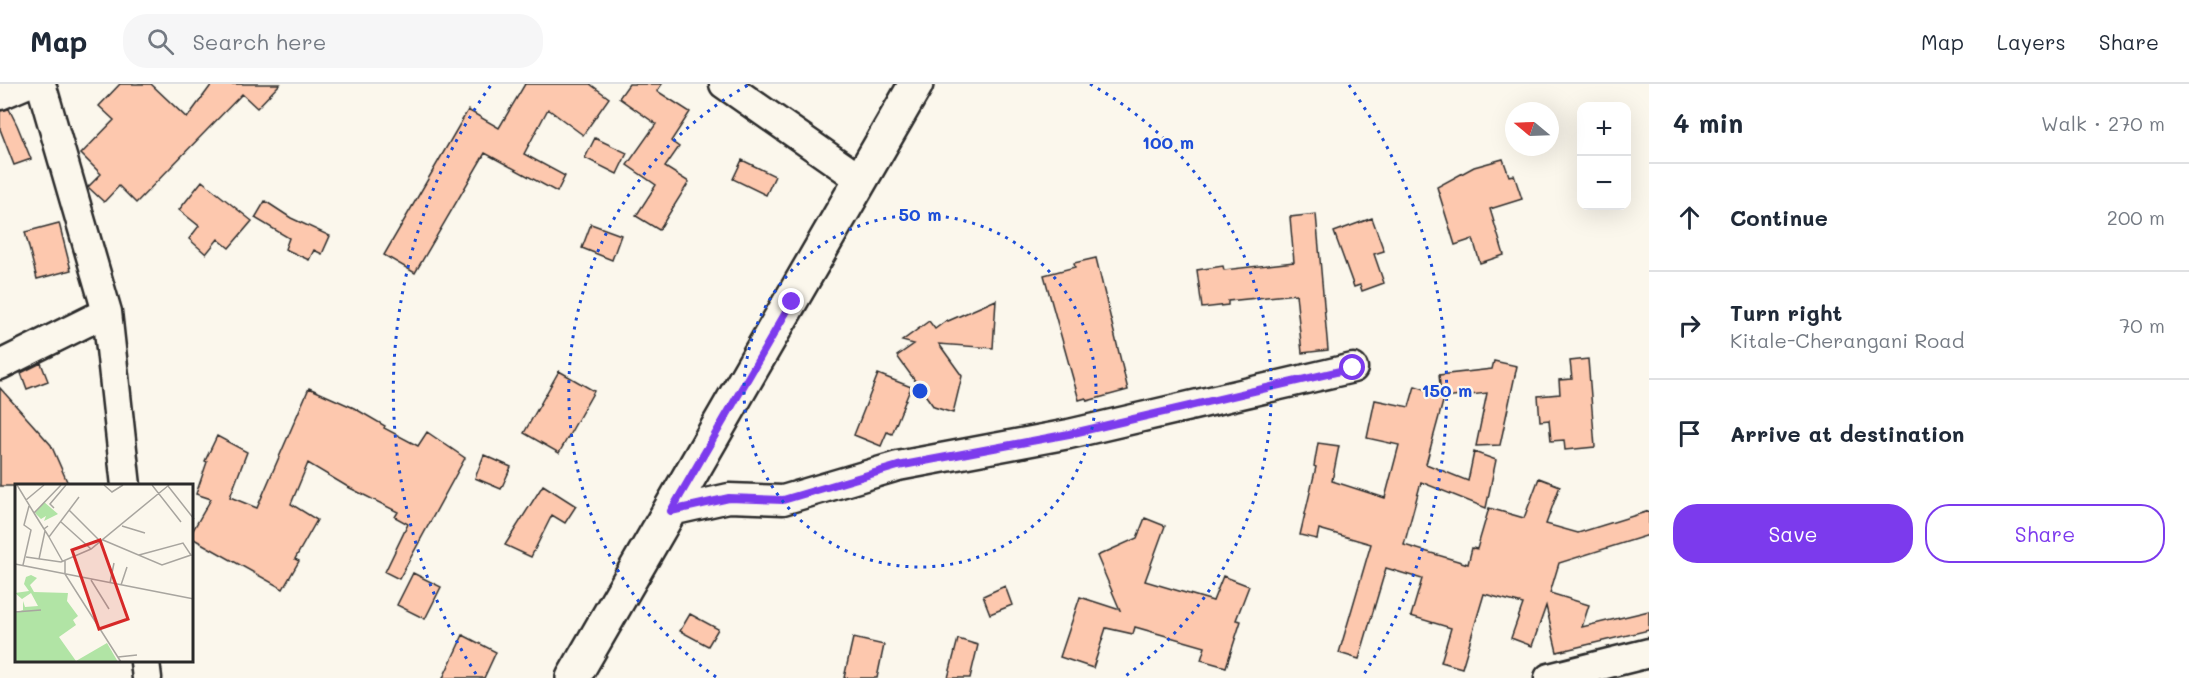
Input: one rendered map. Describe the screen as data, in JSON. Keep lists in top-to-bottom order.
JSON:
{
  "north": "left",
  "page": {
    "header": "Map",
    "search": "Search here",
    "nav": ["Map", "Layers", "Share"],
    "heading": ["4 min", "Walk · 270 m"],
    "map_buttons": ["+", "−"],
    "list": [
      ["Continue", "200 m"],
      ["Turn right", "Kitale-Cherangani Road", "70 m"],
      "Arrive at destination"
    ],
    "buttons": ["Save", "Share"]
  },
  "rings": ["100 m", "50 m", "150 m"]
}
